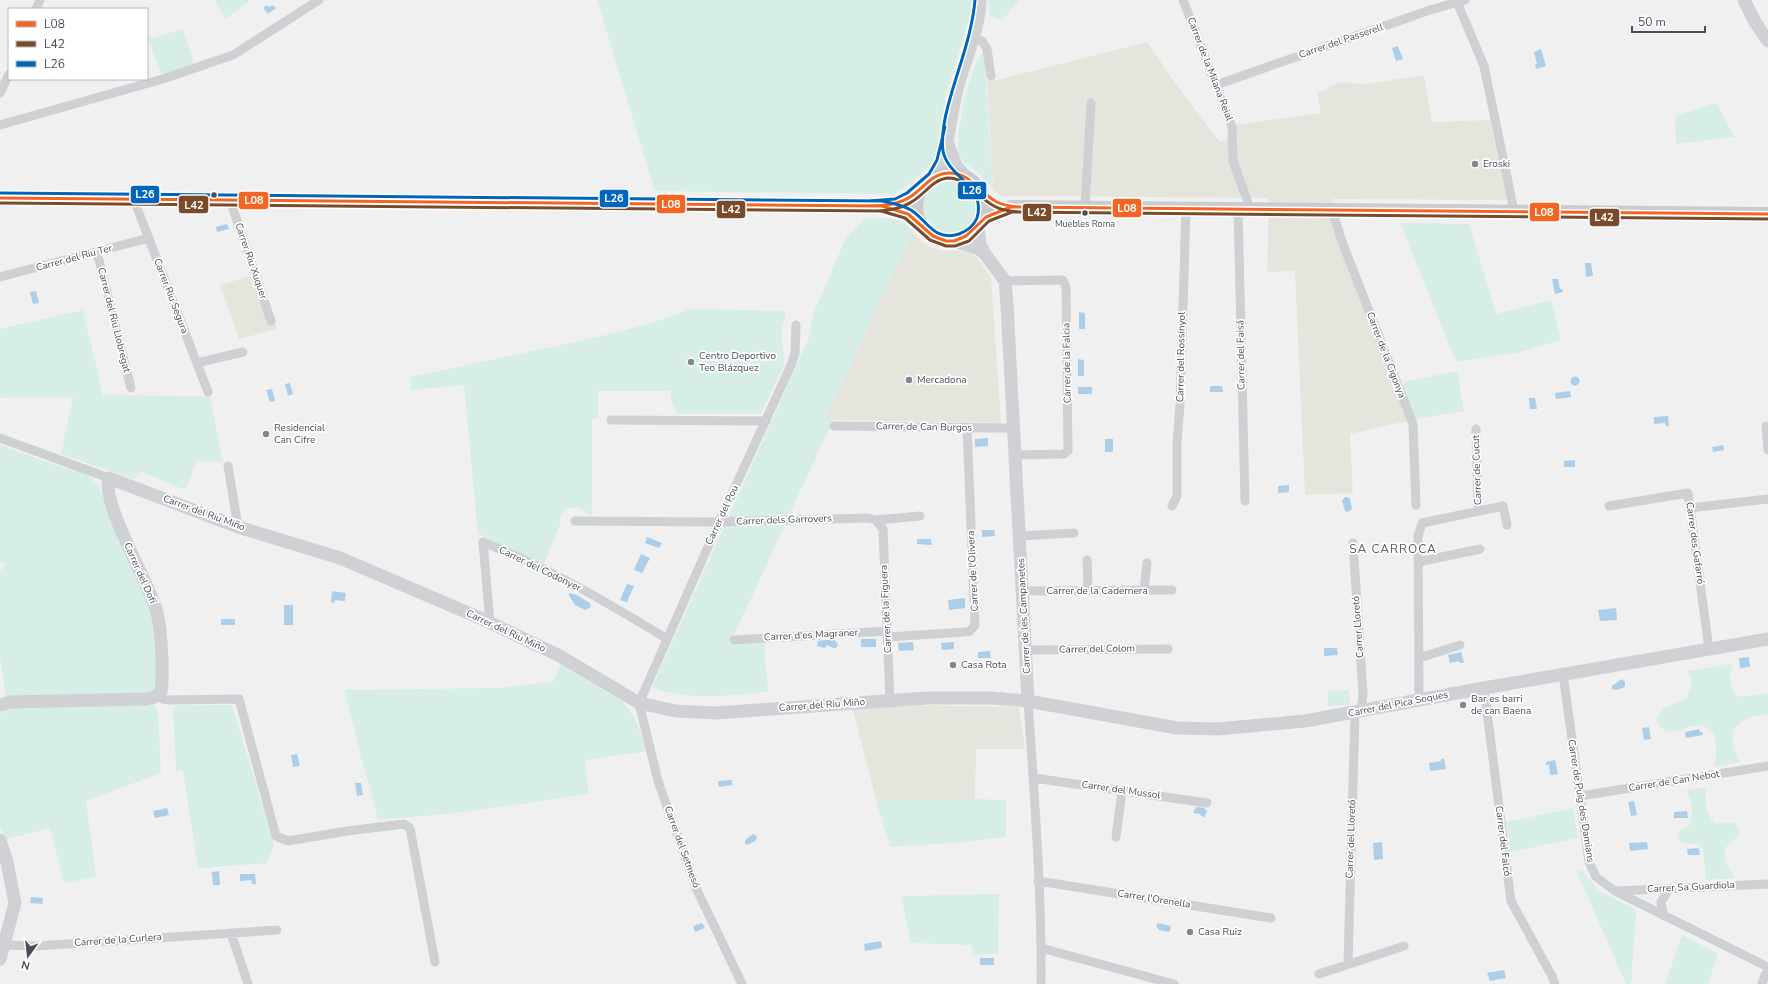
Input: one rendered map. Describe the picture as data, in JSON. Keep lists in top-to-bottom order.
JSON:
{
  "streets": {
    "street": [
      "Carrer del Passerell",
      "Carrer de la Milana Reial",
      "Carrer del Riu Ter",
      "Carrer Riu Xuquer",
      "Carrer Riu Segura",
      "Carrer del Riu Llobregat",
      "Carrer del Faisá",
      "Carrer de la Cigonya",
      "Carrer del Rossinyol",
      "Carrer de la Falcia",
      "Carrer de Can Burgos",
      "Carrer de Cucut",
      "Carrer del Riu Miño",
      "Carrer del Pou",
      "Carrer dels Garrovers",
      "Carrer des Gafarró",
      "Carrer del Codonyer",
      "Carrer de l'Olivera",
      "Carrer del Dofí",
      "Carrer de la Cadernera",
      "Carrer de la Figuera",
      "Carrer de les Campanetes",
      "Carrer Lloretó",
      "Carrer d'es Magraner",
      "Carrer del Colom",
      "Carrer del Pica Soques",
      "Carrer de Can Nebot",
      "Carrer del Mussol",
      "Carrer de Puig des Damians",
      "Carrer del Lloretó",
      "Carrer del Falcó",
      "Carrer del Setmesó",
      "Carrer Sa Guardiola",
      "Carrer l'Orenella",
      "Carrer de la Curlera"
    ]
  },
  "crossings": [
    ["Carrer del Passerell", "Carrer de la Milana Reial"],
    ["Carrer de la Milana Reial", "Carrer del Faisá"],
    ["Carrer del Riu Ter", "Carrer Riu Segura"],
    ["Carrer del Riu Ter", "Carrer del Riu Llobregat"],
    ["Carrer de la Falcia", "Carrer de les Campanetes"],
    ["Carrer de Can Burgos", "Carrer de l'Olivera"],
    ["Carrer de Can Burgos", "Carrer de les Campanetes"],
    ["Carrer del Riu Miño", "Carrer del Pou"],
    ["Carrer del Riu Miño", "Carrer del Codonyer"],
    ["Carrer del Riu Miño", "Carrer del Dofí"],
    ["Carrer del Riu Miño", "Carrer de la Figuera"],
    ["Carrer del Riu Miño", "Carrer de les Campanetes"],
    ["Carrer del Riu Miño", "Carrer del Pica Soques"],
    ["Carrer del Riu Miño", "Carrer del Setmesó"],
    ["Carrer del Pou", "Carrer dels Garrovers"],
    ["Carrer del Pou", "Carrer del Codonyer"],
    ["Carrer del Pou", "Carrer del Setmesó"],
    ["Carrer dels Garrovers", "Carrer de la Figuera"],
    ["Carrer des Gafarró", "Carrer del Pica Soques"],
    ["Carrer de l'Olivera", "Carrer de la Figuera"],
    ["Carrer de l'Olivera", "Carrer d'es Magraner"],
    ["Carrer de la Cadernera", "Carrer de les Campanetes"],
    ["Carrer de la Figuera", "Carrer d'es Magraner"],
    ["Carrer de les Campanetes", "Carrer del Colom"],
    ["Carrer de les Campanetes", "Carrer del Pica Soques"],
    ["Carrer de les Campanetes", "Carrer del Mussol"],
    ["Carrer de les Campanetes", "Carrer l'Orenella"],
    ["Carrer Lloretó", "Carrer del Pica Soques"],
    ["Carrer Lloretó", "Carrer del Lloretó"],
    ["Carrer del Pica Soques", "Carrer de Puig des Damians"],
    ["Carrer del Pica Soques", "Carrer del Lloretó"],
    ["Carrer del Pica Soques", "Carrer del Falcó"],
    ["Carrer de Can Nebot", "Carrer de Puig des Damians"],
    ["Carrer de Puig des Damians", "Carrer Sa Guardiola"]
  ],
  "districts": ["SA CARROCA"],
  "places": [
    "Eroski",
    "Muebles Roma",
    "Centro Deportivo Teo Blázquez",
    "Mercadona",
    "Residencial Can Cifre",
    "Casa Rota",
    "Bar es barri de can Baena",
    "Casa Ruiz"
  ],
  "lines": ["transit line L26", "transit line L08", "transit line L42"],
  "legend": ["L08", "L42", "L26"],
  "scale_bar": "50 m",
  "north": "bottom"
}
